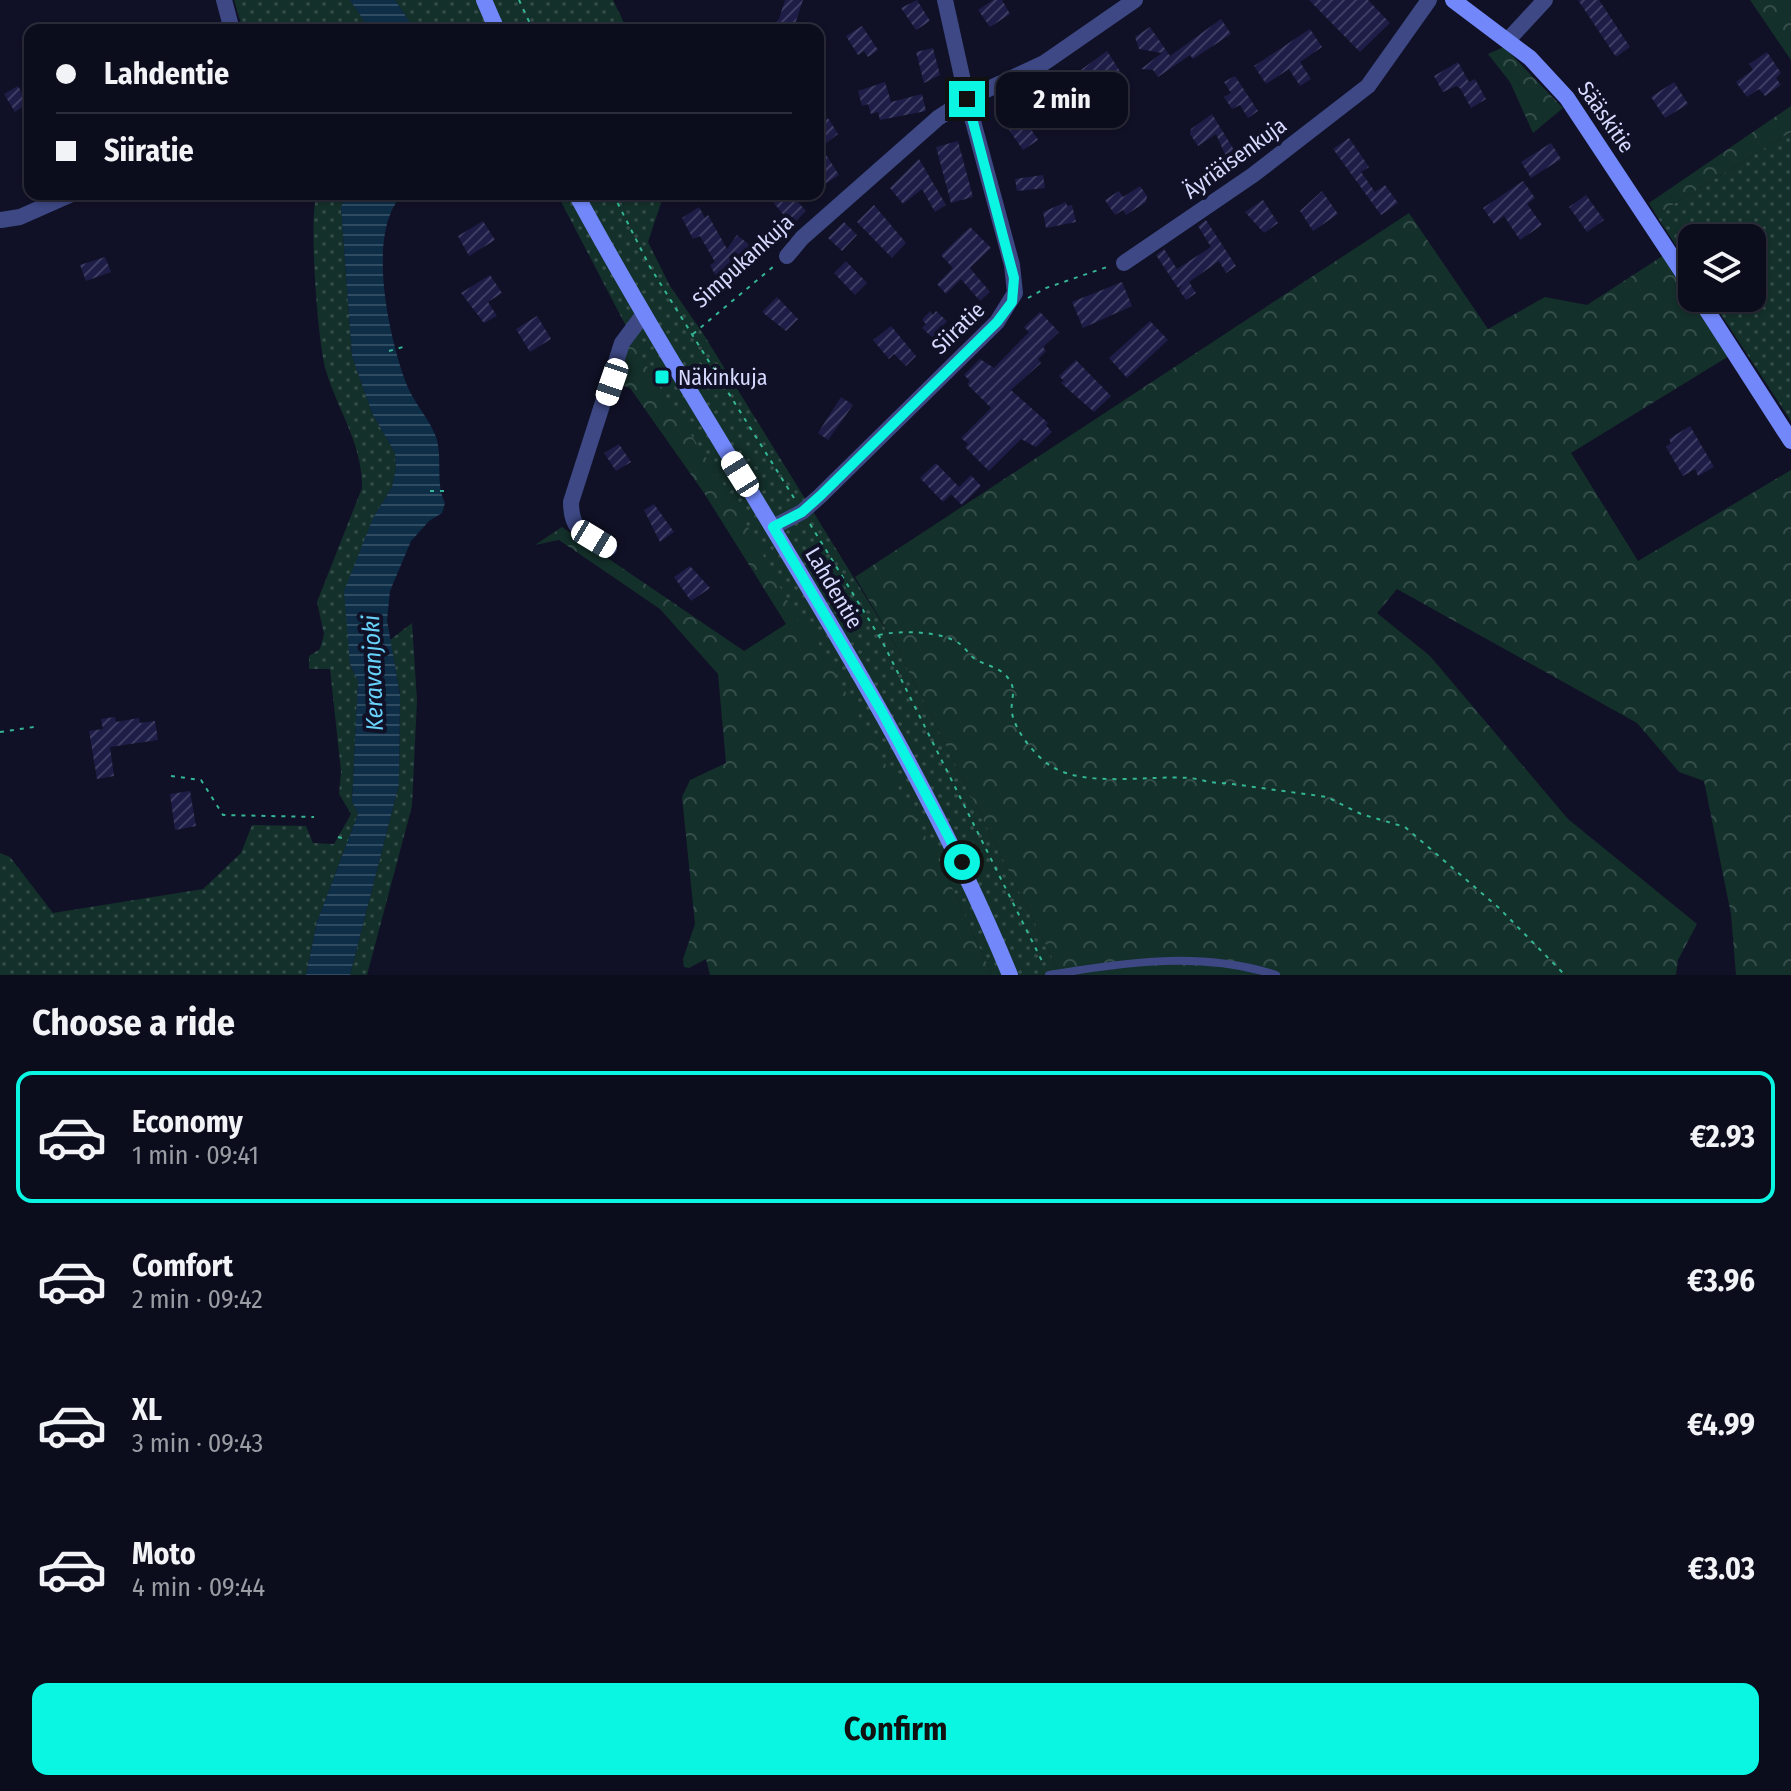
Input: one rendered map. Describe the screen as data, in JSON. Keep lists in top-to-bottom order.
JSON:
{
  "streets": {
    "main road": ["Sääskitie", "Lahdentie"],
    "street": ["Äyriäisenkuja", "Simpukankuja", "Siiratie"]
  },
  "crossings": [
    ["Simpukankuja", "Siiratie"],
    ["Siiratie", "Lahdentie"]
  ],
  "water": ["Keravanjoki"],
  "places": {
    "transit": ["Näkinkuja"]
  },
  "page": {
    "banner": ["Lahdentie", "Siiratie"],
    "bubble": "2 min",
    "heading": "Choose a ride",
    "list": [
      {
        "name": "Economy",
        "note": "1 min · 09:41",
        "value": "€2.93"
      },
      {
        "name": "Comfort",
        "note": "2 min · 09:42",
        "value": "€3.96"
      },
      {
        "name": "XL",
        "note": "3 min · 09:43",
        "value": "€4.99"
      },
      {
        "name": "Moto",
        "note": "4 min · 09:44",
        "value": "€3.03"
      }
    ],
    "buttons": "Confirm"
  }
}
